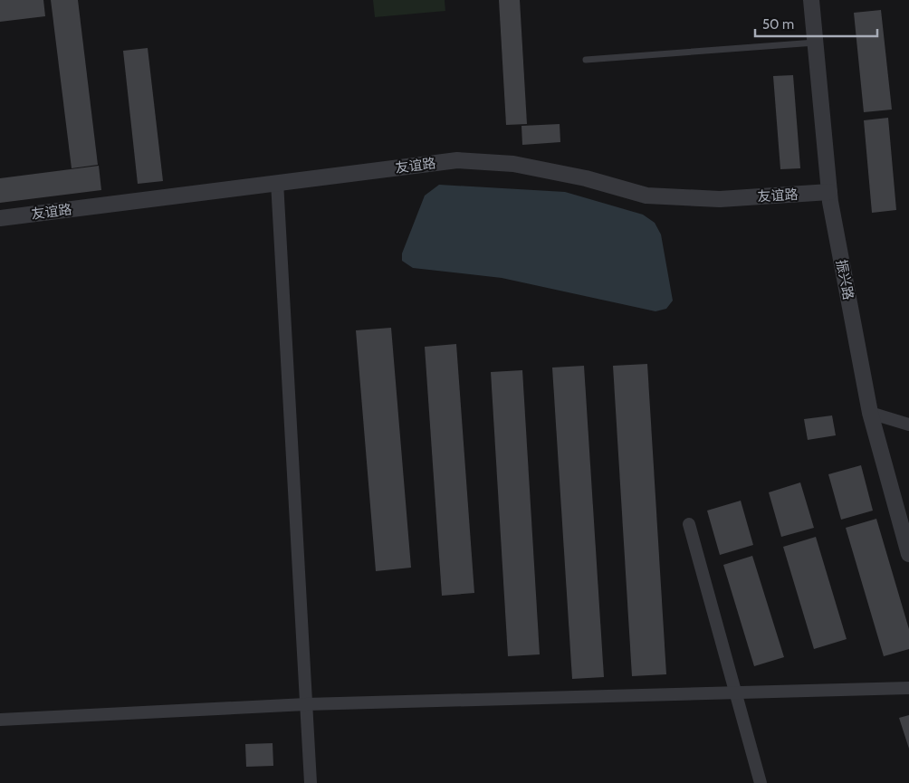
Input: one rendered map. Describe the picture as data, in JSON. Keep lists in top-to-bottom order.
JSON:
{
  "streets": {
    "street": ["友谊路", "振兴路"]
  },
  "crossings": [
    ["友谊路", "振兴路"]
  ],
  "scale_bar": "50 m"
}
